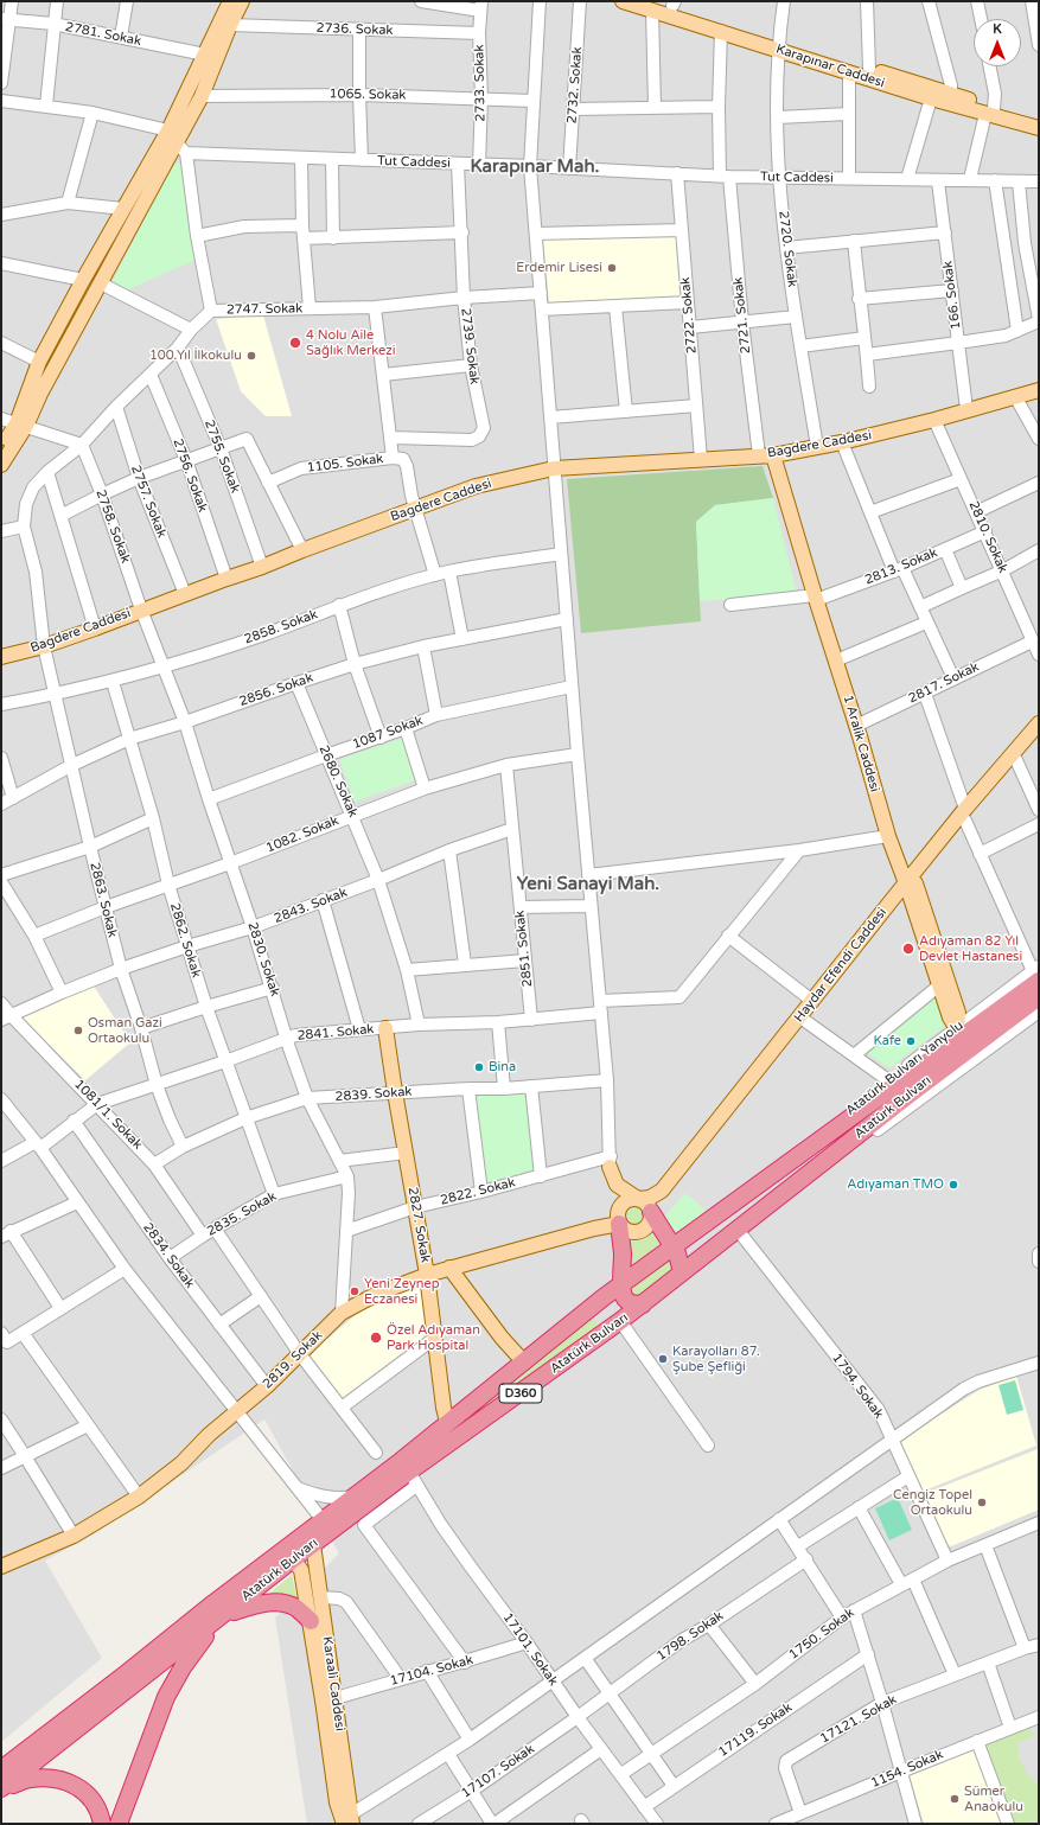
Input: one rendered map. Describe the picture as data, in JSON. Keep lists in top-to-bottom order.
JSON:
{
  "streets": {
    "highway": ["Atatürk Bulvarı", "D360"],
    "main road": [
      "Karapınar Caddesi",
      "Bagdere Caddesi",
      "1 Aralik Caddesi",
      "Haydar Efendi Caddesi",
      "2827. Sokak",
      "2819. Sokak",
      "Karaali Caddesi"
    ],
    "street": [
      "2736. Sokak",
      "2781. Sokak",
      "2733. Sokak",
      "2732. Sokak",
      "1065. Sokak",
      "Tut Caddesi",
      "2720. Sokak",
      "166. Sokak",
      "2747. Sokak",
      "2722. Sokak",
      "2721. Sokak",
      "2739. Sokak",
      "2755. Sokak",
      "1105. Sokak",
      "2756. Sokak",
      "2757. Sokak",
      "2758. Sokak",
      "2810. Sokak",
      "2813. Sokak",
      "2858. Sokak",
      "2817. Sokak",
      "2856. Sokak",
      "1087 Sokak",
      "2680. Sokak",
      "1082. Sokak",
      "2863. Sokak",
      "2843. Sokak",
      "2862. Sokak",
      "2851. Sokak",
      "2830. Sokak",
      "2841. Sokak",
      "Atatürk Bulvarı Yanyolu",
      "2839. Sokak",
      "1081/1. Sokak",
      "2822. Sokak",
      "2835. Sokak",
      "2834. Sokak",
      "1794. Sokak",
      "1750. Sokak",
      "1798. Sokak",
      "17101. Sokak",
      "17104. Sokak",
      "17121. Sokak",
      "17119. Sokak",
      "1154. Sokak",
      "17107. Sokak"
    ]
  },
  "crossings": [
    ["2736. Sokak", "2733. Sokak"],
    ["Karapınar Caddesi", "2720. Sokak"],
    ["Karapınar Caddesi", "2721. Sokak"],
    ["2733. Sokak", "1065. Sokak"],
    ["2733. Sokak", "Tut Caddesi"],
    ["2732. Sokak", "Tut Caddesi"],
    ["Tut Caddesi", "2720. Sokak"],
    ["Tut Caddesi", "166. Sokak"],
    ["Tut Caddesi", "2722. Sokak"],
    ["Tut Caddesi", "2721. Sokak"],
    ["Tut Caddesi", "2739. Sokak"],
    ["2720. Sokak", "Bagdere Caddesi"],
    ["166. Sokak", "Bagdere Caddesi"],
    ["2747. Sokak", "2739. Sokak"],
    ["2747. Sokak", "2755. Sokak"],
    ["2747. Sokak", "2756. Sokak"],
    ["2747. Sokak", "2757. Sokak"],
    ["2747. Sokak", "2758. Sokak"],
    ["2747. Sokak", "2863. Sokak"],
    ["2722. Sokak", "Bagdere Caddesi"],
    ["2721. Sokak", "Bagdere Caddesi"],
    ["2721. Sokak", "1 Aralik Caddesi"],
    ["Bagdere Caddesi", "2755. Sokak"],
    ["Bagdere Caddesi", "1105. Sokak"],
    ["Bagdere Caddesi", "2756. Sokak"],
    ["Bagdere Caddesi", "2757. Sokak"],
    ["Bagdere Caddesi", "2758. Sokak"],
    ["Bagdere Caddesi", "2810. Sokak"],
    ["Bagdere Caddesi", "1 Aralik Caddesi"],
    ["Bagdere Caddesi", "2863. Sokak"],
    ["Bagdere Caddesi", "2830. Sokak"],
    ["1105. Sokak", "2858. Sokak"],
    ["2758. Sokak", "2830. Sokak"],
    ["2810. Sokak", "2813. Sokak"],
    ["2810. Sokak", "2817. Sokak"],
    ["2813. Sokak", "1 Aralik Caddesi"],
    ["2858. Sokak", "2863. Sokak"],
    ["2858. Sokak", "2862. Sokak"],
    ["2858. Sokak", "2830. Sokak"],
    ["2817. Sokak", "1 Aralik Caddesi"],
    ["2856. Sokak", "2680. Sokak"],
    ["2856. Sokak", "2863. Sokak"],
    ["2856. Sokak", "2862. Sokak"],
    ["2856. Sokak", "2830. Sokak"],
    ["1087 Sokak", "2680. Sokak"],
    ["1087 Sokak", "2830. Sokak"],
    ["1 Aralik Caddesi", "Haydar Efendi Caddesi"],
    ["1 Aralik Caddesi", "Atatürk Bulvarı Yanyolu"],
    ["2680. Sokak", "1082. Sokak"],
    ["2680. Sokak", "2843. Sokak"],
    ["2680. Sokak", "2841. Sokak"],
    ["1082. Sokak", "2863. Sokak"],
    ["1082. Sokak", "2862. Sokak"],
    ["1082. Sokak", "2851. Sokak"],
    ["1082. Sokak", "2830. Sokak"],
    ["2863. Sokak", "2843. Sokak"],
    ["2863. Sokak", "2841. Sokak"],
    ["2863. Sokak", "2839. Sokak"],
    ["2843. Sokak", "2862. Sokak"],
    ["2843. Sokak", "2851. Sokak"],
    ["2843. Sokak", "2830. Sokak"],
    ["2843. Sokak", "1081/1. Sokak"],
    ["2862. Sokak", "2841. Sokak"],
    ["2862. Sokak", "2839. Sokak"],
    ["2862. Sokak", "2835. Sokak"],
    ["2851. Sokak", "2841. Sokak"],
    ["2830. Sokak", "2841. Sokak"],
    ["2830. Sokak", "2839. Sokak"],
    ["2830. Sokak", "2822. Sokak"],
    ["2830. Sokak", "2835. Sokak"],
    ["2830. Sokak", "2819. Sokak"],
    ["Haydar Efendi Caddesi", "2819. Sokak"],
    ["2841. Sokak", "1081/1. Sokak"],
    ["2841. Sokak", "2827. Sokak"],
    ["2841. Sokak", "2834. Sokak"],
    ["Atatürk Bulvarı Yanyolu", "Atatürk Bulvarı"],
    ["2839. Sokak", "1081/1. Sokak"],
    ["2839. Sokak", "2827. Sokak"],
    ["Atatürk Bulvarı", "2827. Sokak"],
    ["Atatürk Bulvarı", "1794. Sokak"],
    ["Atatürk Bulvarı", "17101. Sokak"],
    ["Atatürk Bulvarı", "Karaali Caddesi"],
    ["1081/1. Sokak", "2835. Sokak"],
    ["2822. Sokak", "2827. Sokak"],
    ["2835. Sokak", "2834. Sokak"],
    ["2827. Sokak", "2819. Sokak"],
    ["2834. Sokak", "2819. Sokak"],
    ["1794. Sokak", "1750. Sokak"],
    ["1750. Sokak", "17101. Sokak"],
    ["1798. Sokak", "17101. Sokak"],
    ["1798. Sokak", "17107. Sokak"],
    ["17101. Sokak", "17104. Sokak"],
    ["17101. Sokak", "17119. Sokak"],
    ["17101. Sokak", "17107. Sokak"],
    ["17104. Sokak", "Karaali Caddesi"],
    ["17121. Sokak", "1154. Sokak"]
  ],
  "districts": ["Karapınar Mah.", "Yeni Sanayi Mah."],
  "places": [
    "Erdemir Lisesi",
    "4 Nolu Aile Sağlık Merkezi",
    "100.Yıl İlkokulu",
    "Adıyaman 82 Yıl Devlet Hastanesi",
    "Osman Gazi Ortaokulu",
    "Kafe",
    "Bina",
    "Adıyaman TMO",
    "Yeni Zeynep Eczanesi",
    "Özel Adıyaman Park Hospital",
    "Karayolları 87. Şube Şefliği",
    "Cengiz Topel Ortaokulu",
    "Sümer Anaokulu"
  ],
  "north": "top"
}
